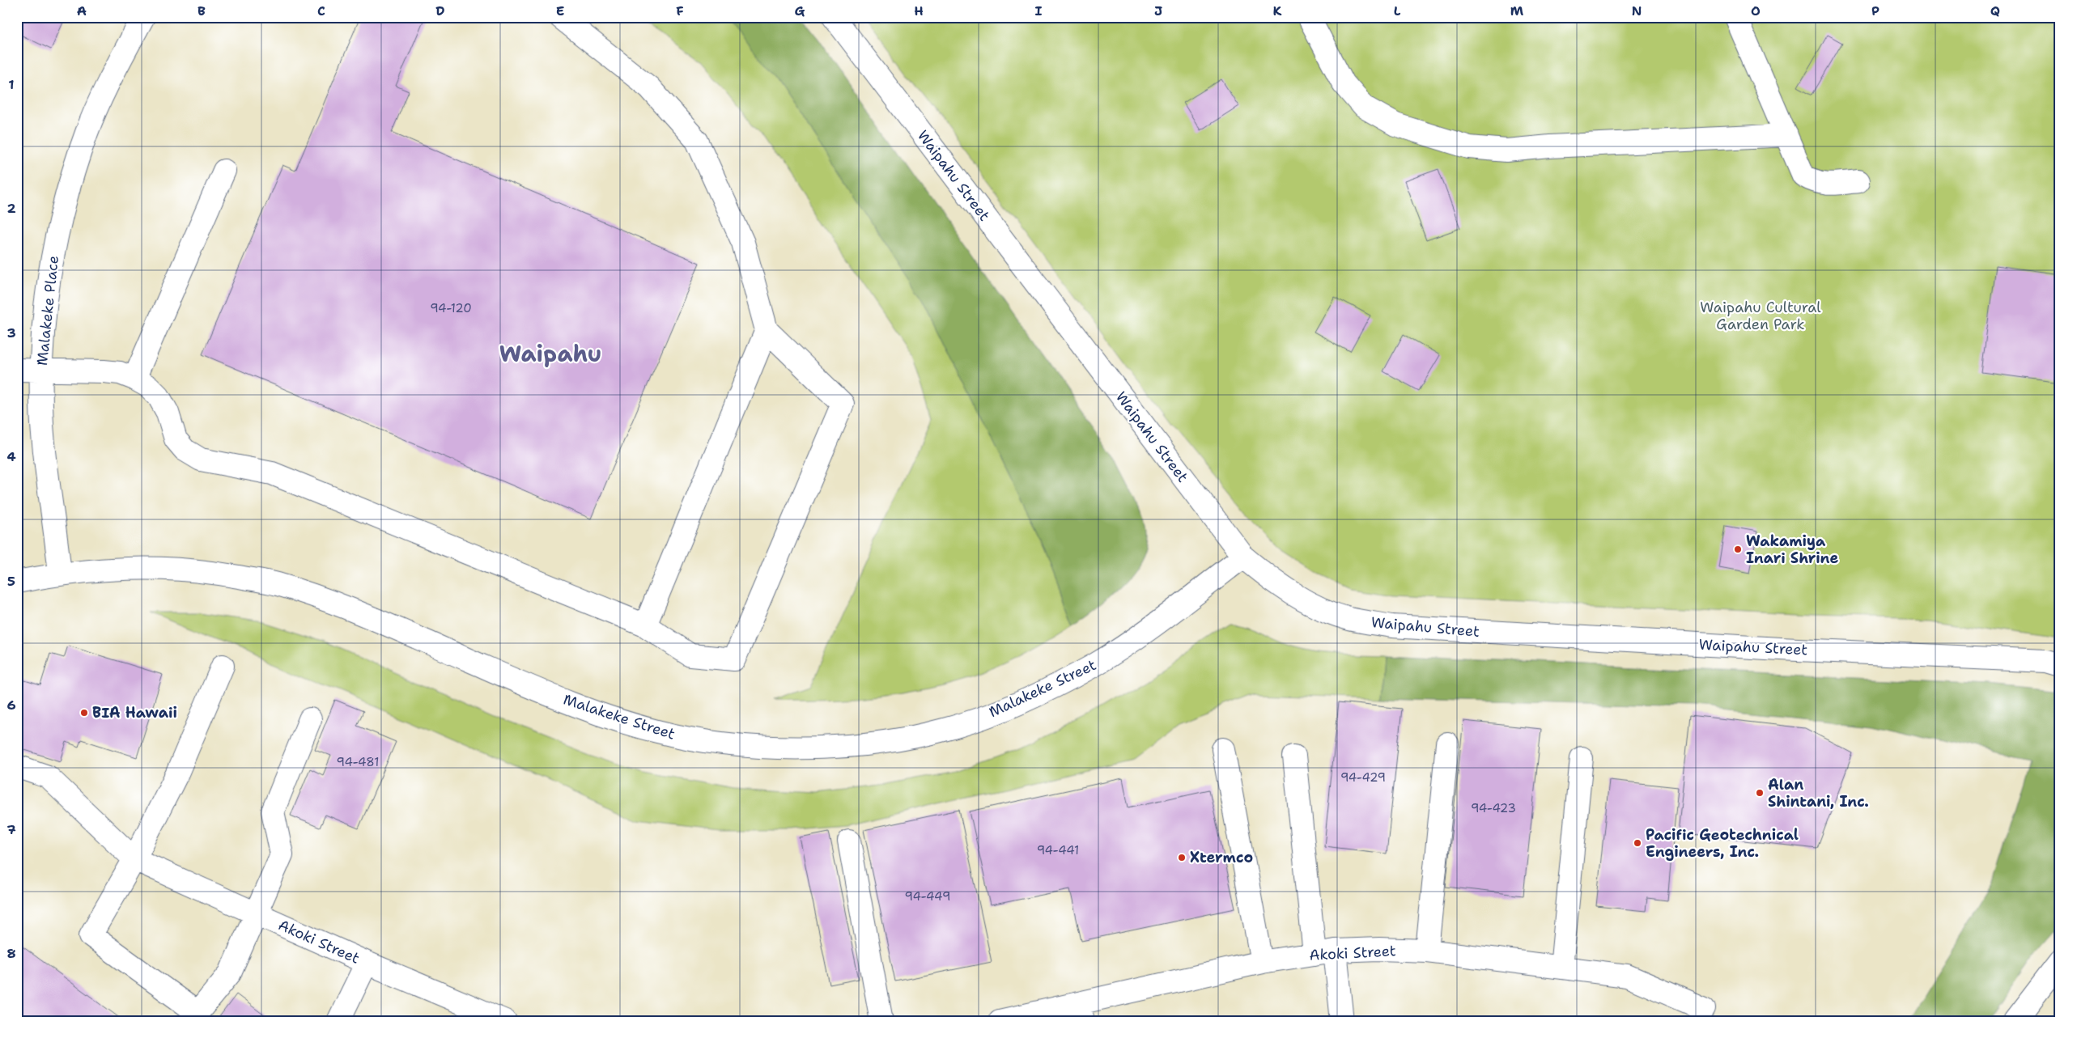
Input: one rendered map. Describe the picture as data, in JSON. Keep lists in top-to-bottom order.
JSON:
{
  "streets": {
    "street": [
      "Waipahu Street",
      "Malakeke Place",
      "Malakeke Street",
      "Akoki Street"
    ]
  },
  "crossings": [
    ["Waipahu Street", "Malakeke Street"],
    ["Malakeke Place", "Malakeke Street"]
  ],
  "districts": ["Waipahu"],
  "parks": ["Waipahu Cultural Garden Park"],
  "places": [
    "Wakamiya Inari Shrine",
    "BIA Hawaii",
    "Alan Shintani, Inc.",
    "Pacific Geotechnical Engineers, Inc.",
    "Xtermco"
  ],
  "house_numbers": [
    "94-120",
    "94-481",
    "94-429",
    "94-423",
    "94-441",
    "94-449"
  ],
  "grid": {
    "columns": [
      "A",
      "B",
      "C",
      "D",
      "E",
      "F",
      "G",
      "H",
      "I",
      "J",
      "K",
      "L",
      "M",
      "N",
      "O",
      "P",
      "Q"
    ],
    "rows": [
      "1",
      "2",
      "3",
      "4",
      "5",
      "6",
      "7",
      "8"
    ]
  }
}
